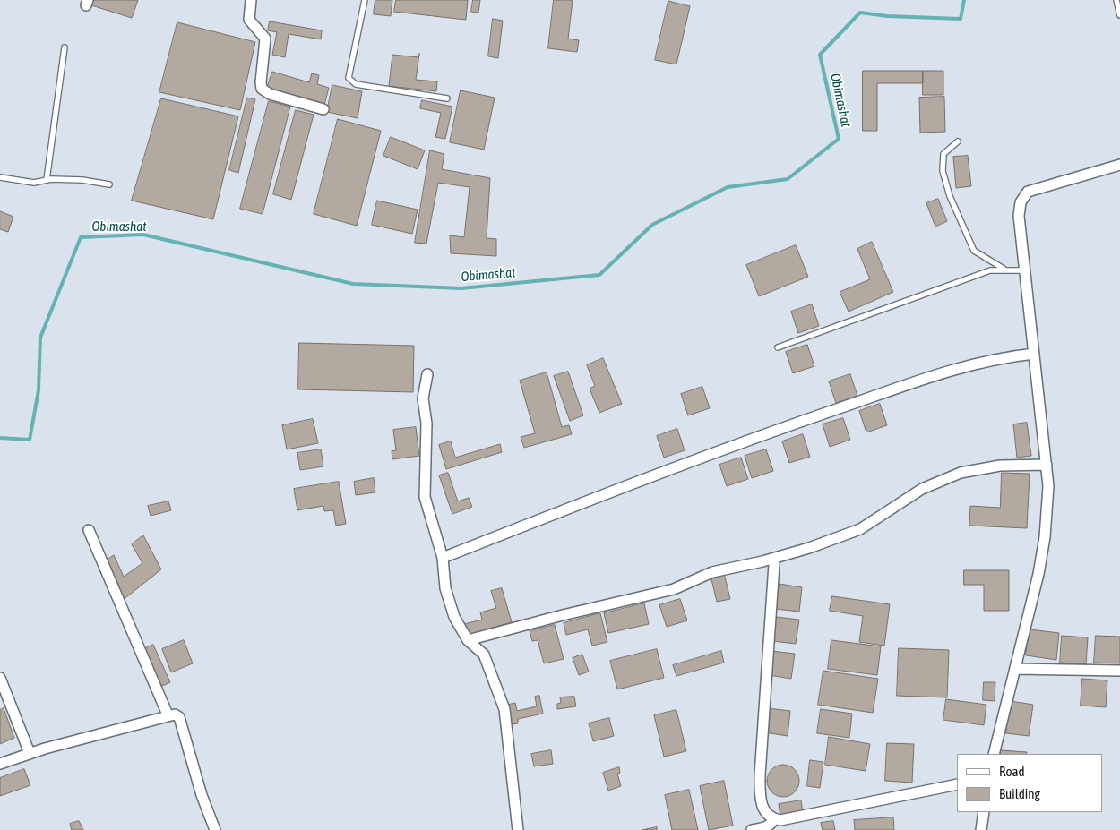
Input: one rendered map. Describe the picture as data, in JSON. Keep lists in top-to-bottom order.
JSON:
{
  "water": ["Obimashat"],
  "legend": ["Road", "Building"]
}
